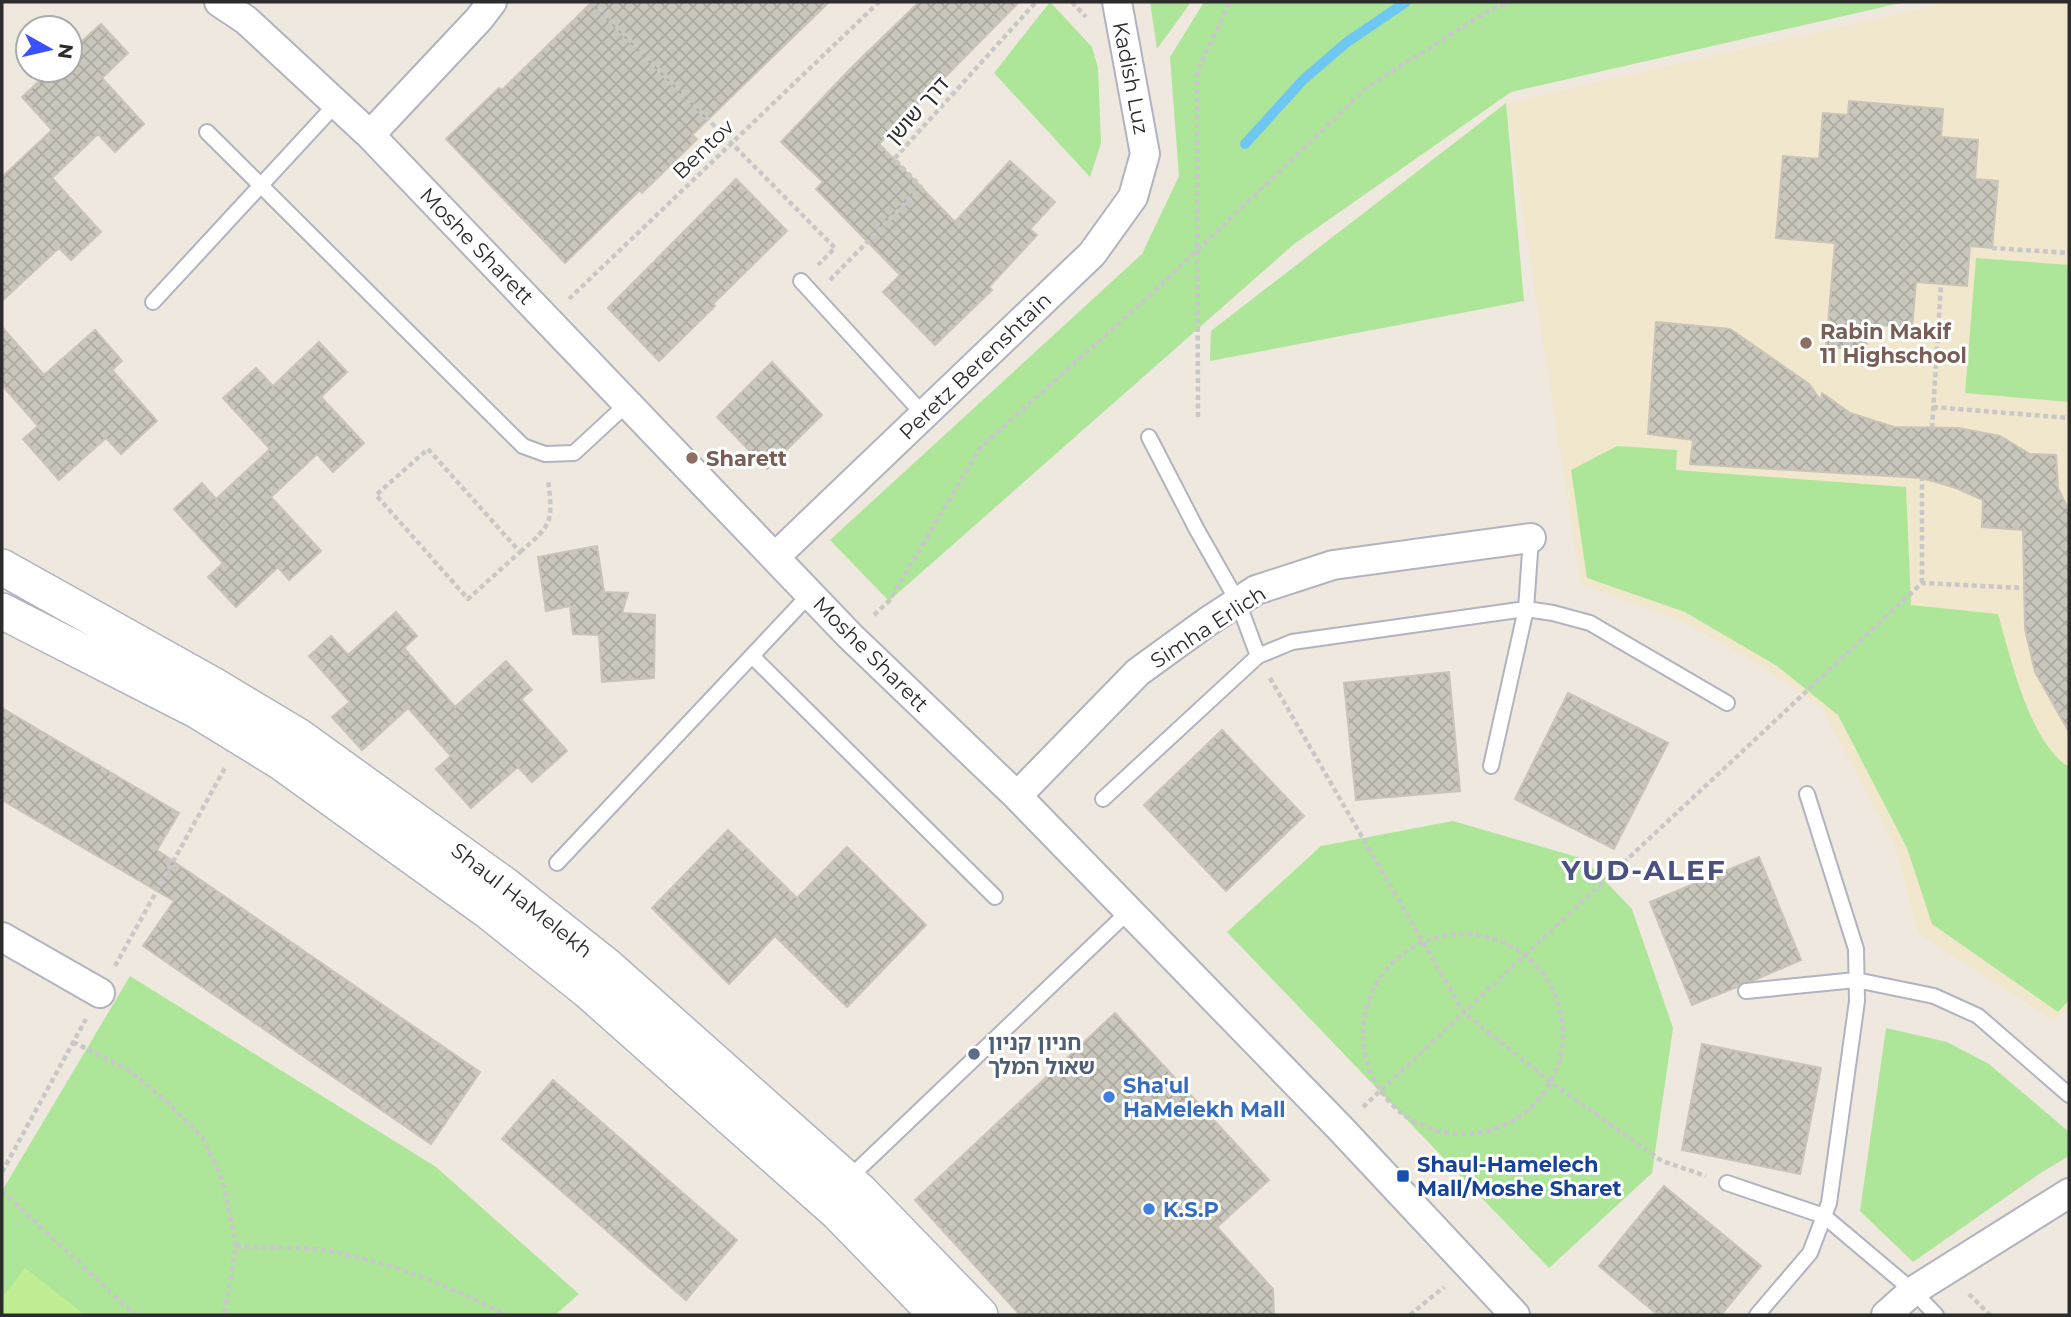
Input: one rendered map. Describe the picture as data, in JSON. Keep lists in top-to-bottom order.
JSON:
{
  "streets": {
    "street": [
      "Kadish Luz",
      "Moshe Sharett",
      "Peretz Berenshtain",
      "Simha Erlich",
      "Shaul HaMelekh"
    ],
    "path": ["דרך שושן", "Bentov"]
  },
  "crossings": [
    ["Kadish Luz", "Peretz Berenshtain"],
    ["Bentov", "Moshe Sharett"],
    ["Moshe Sharett", "Peretz Berenshtain"],
    ["Moshe Sharett", "Simha Erlich"]
  ],
  "districts": ["YUD-ALEF"],
  "places": {
    "other": [
      "Rabin Makif 11 Highschool",
      "Sharett",
      "חניון קניון שאול המלך",
      "Sha'ul HaMelekh Mall",
      "K.S.P"
    ],
    "transit": ["Shaul-Hamelech Mall/Moshe Sharet"]
  },
  "north": "right"
}
